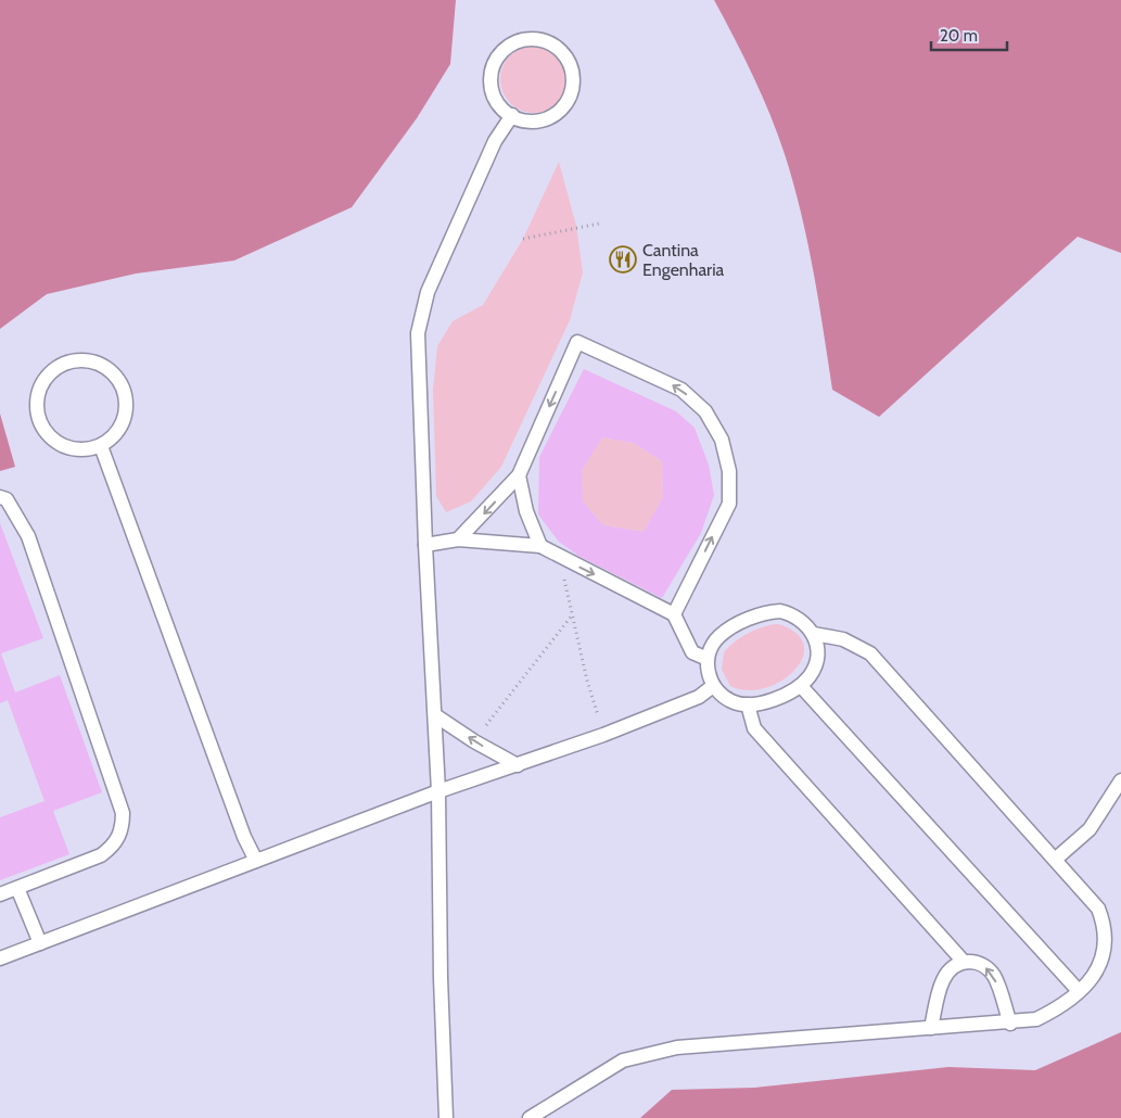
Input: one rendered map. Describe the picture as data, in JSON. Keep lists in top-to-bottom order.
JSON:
{
  "places": {
    "restaurant": ["Cantina Engenharia"]
  },
  "scale_bar": "20 m"
}
